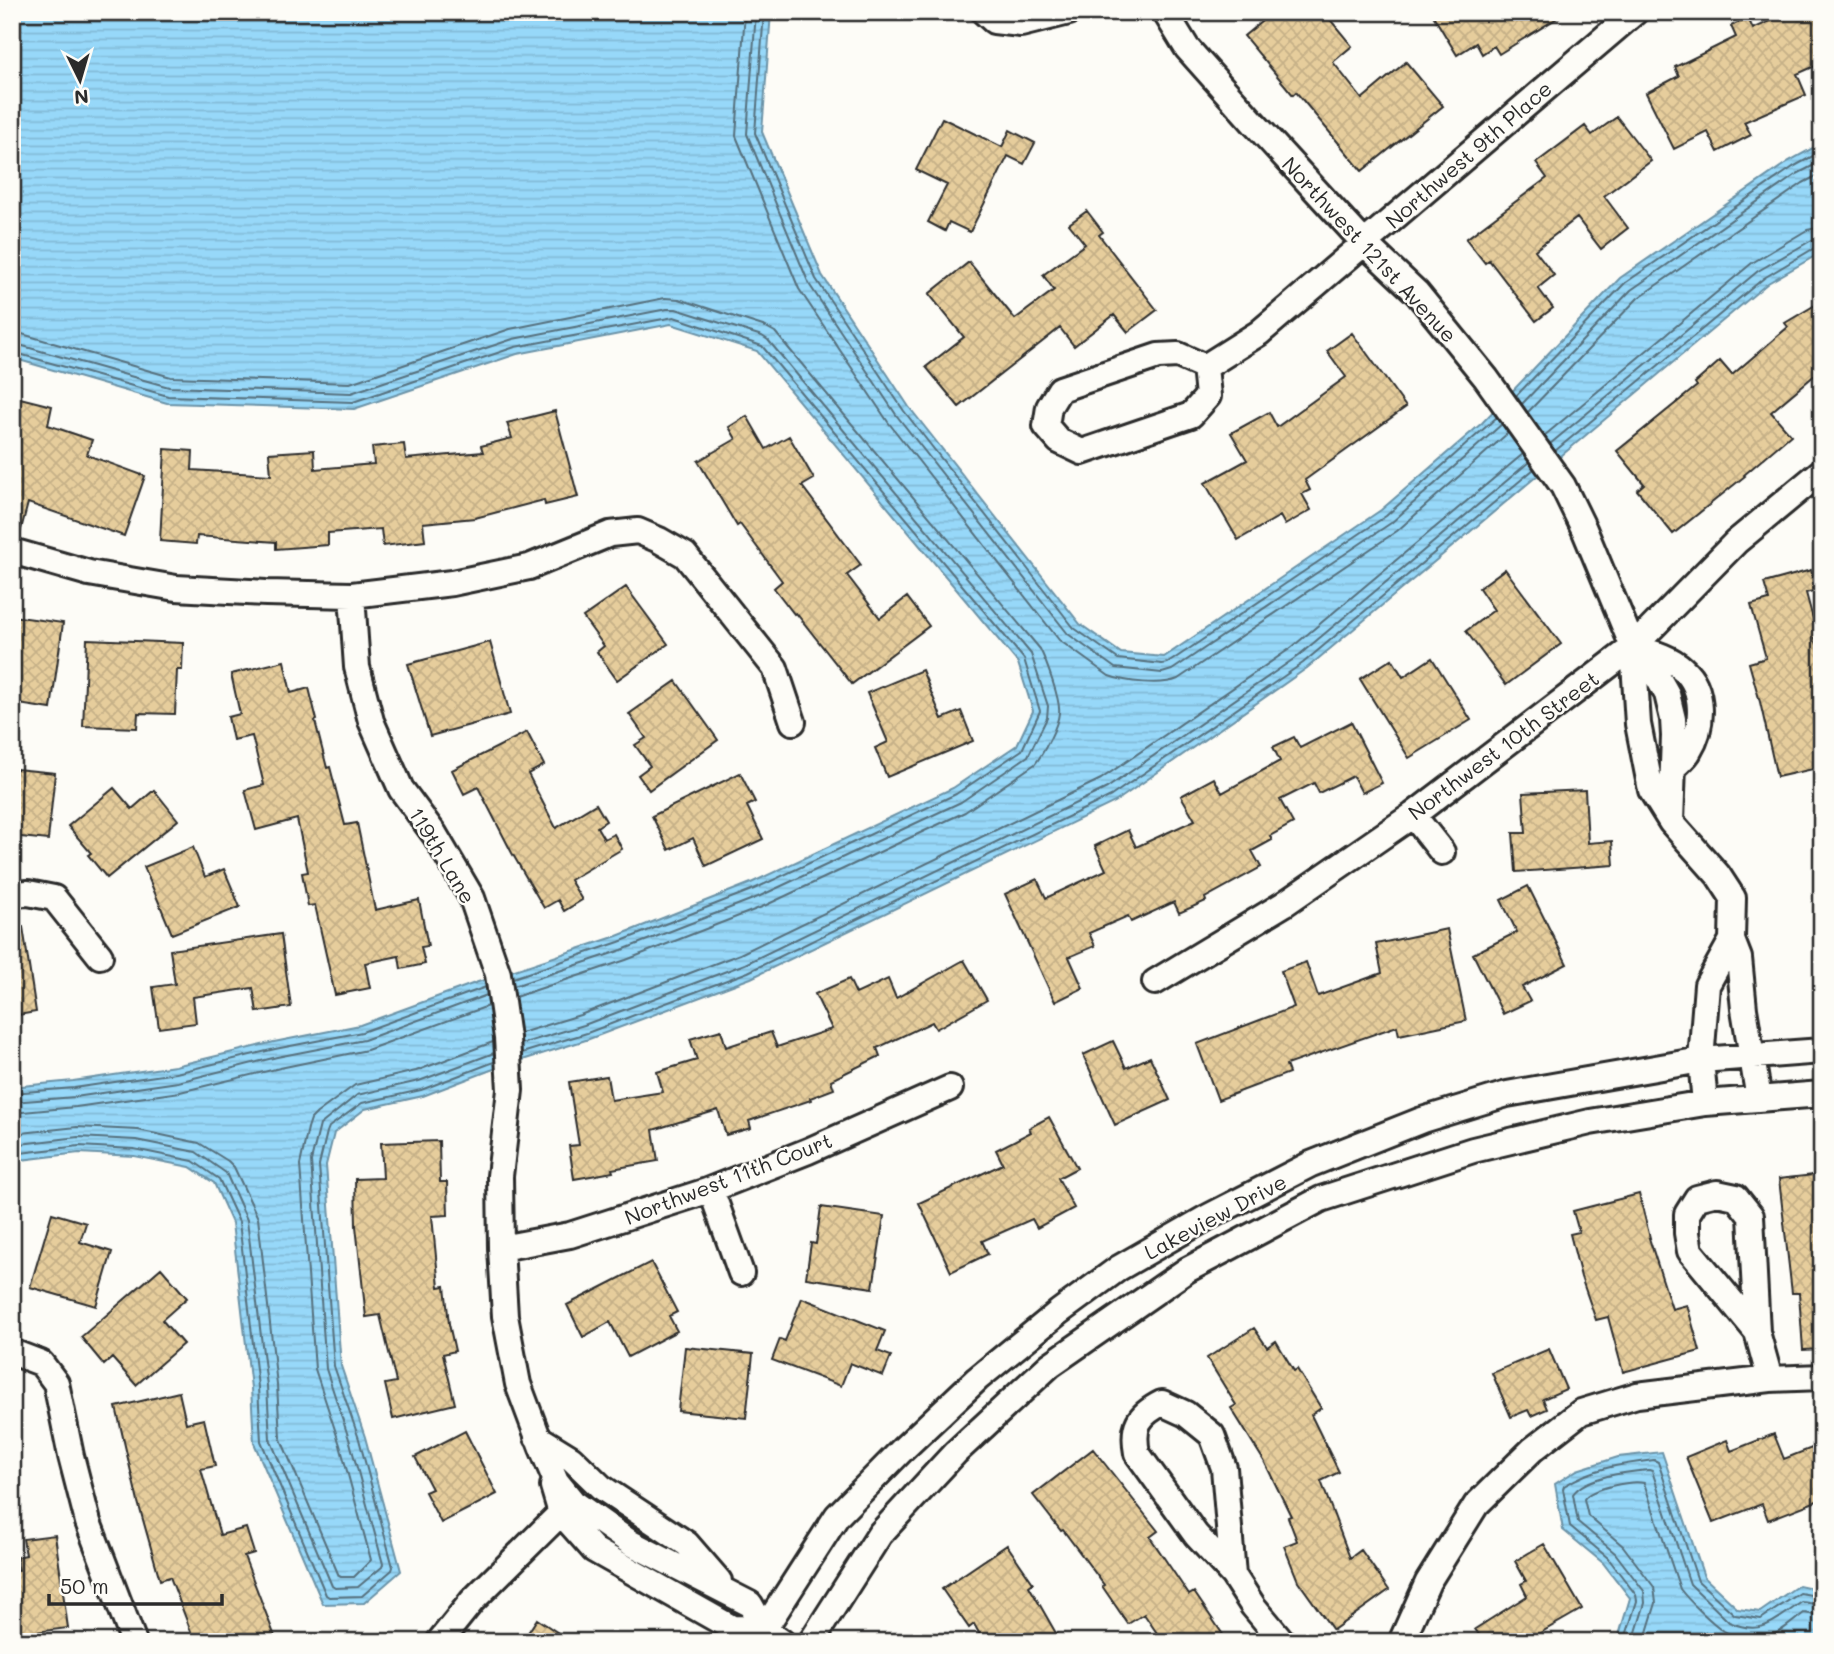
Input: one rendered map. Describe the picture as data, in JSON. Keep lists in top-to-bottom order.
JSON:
{
  "streets": {
    "street": [
      "Northwest 9th Place",
      "Northwest 121st Avenue",
      "Northwest 10th Street",
      "119th Lane",
      "Northwest 11th Court",
      "Lakeview Drive"
    ]
  },
  "crossings": [
    ["Northwest 9th Place", "Northwest 121st Avenue"],
    ["Northwest 121st Avenue", "Northwest 10th Street"],
    ["Northwest 121st Avenue", "Lakeview Drive"],
    ["119th Lane", "Northwest 11th Court"]
  ],
  "scale_bar": "50 m",
  "north": "bottom"
}
